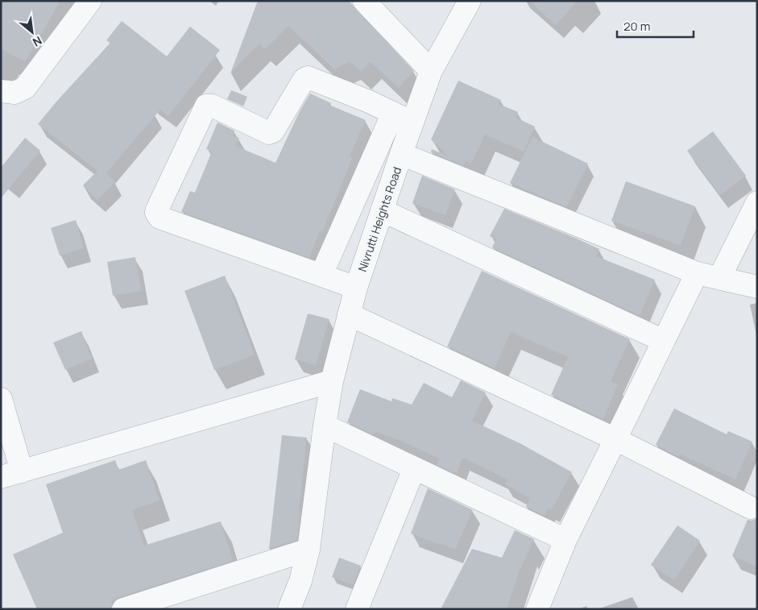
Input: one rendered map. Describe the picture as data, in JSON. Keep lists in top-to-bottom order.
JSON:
{
  "streets": {
    "street": ["Nivrutti Heights Road"]
  },
  "scale_bar": "20 m",
  "north": "bottom right"
}
